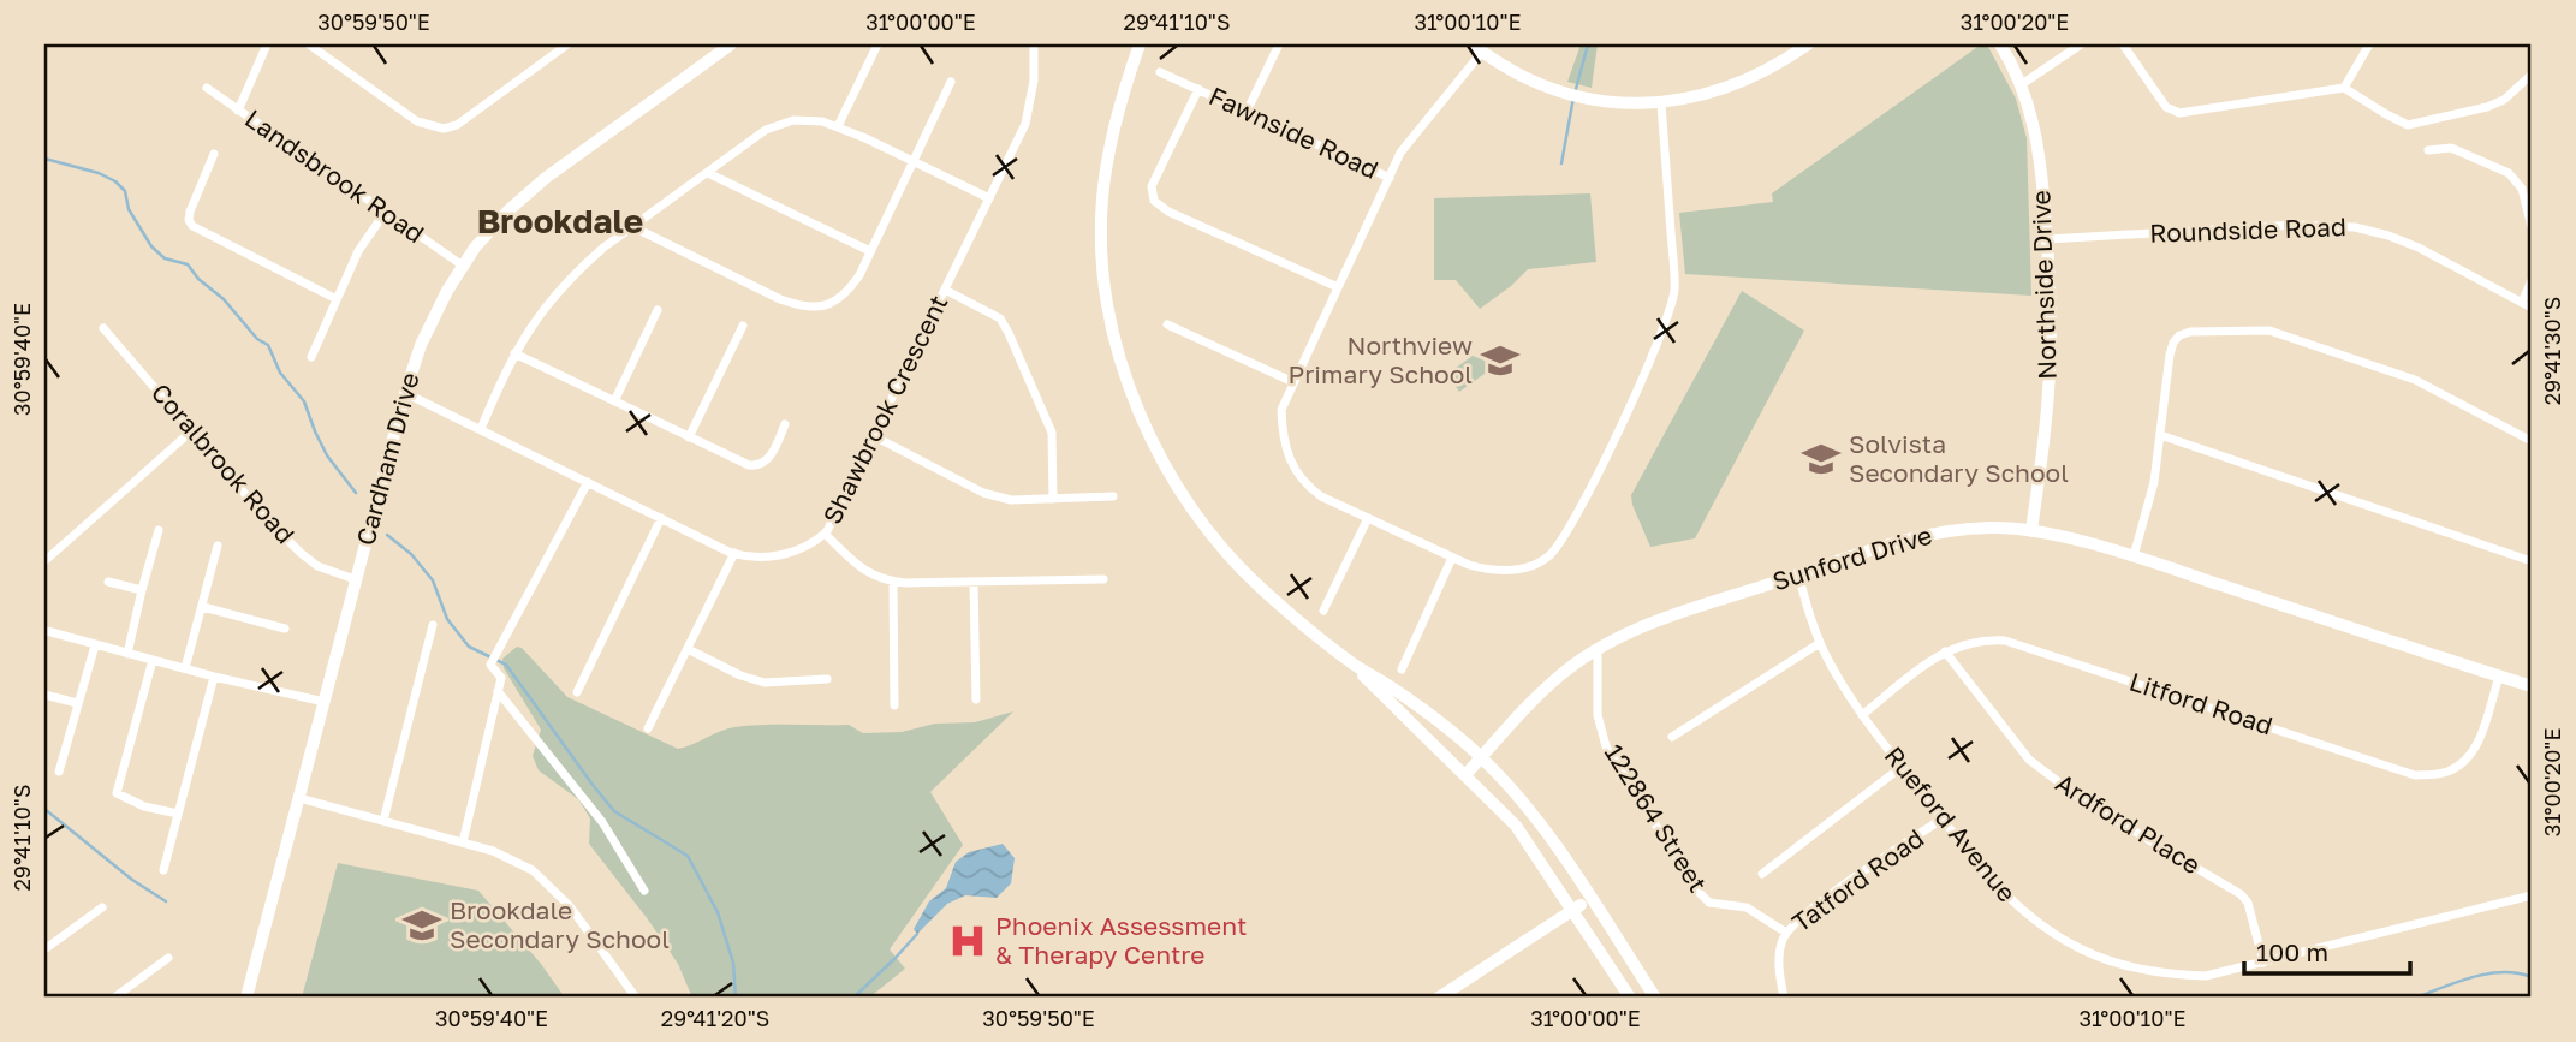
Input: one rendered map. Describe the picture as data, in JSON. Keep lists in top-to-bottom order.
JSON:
{
  "streets": {
    "street": [
      "Fawnside Road",
      "Landsbrook Road",
      "Roundside Road",
      "Northside Drive",
      "Shawbrook Crescent",
      "Cardham Drive",
      "Coralbrook Road",
      "Sunford Drive",
      "Litford Road",
      "122864 Street",
      "Rueford Avenue",
      "Ardford Place",
      "Tatford Road"
    ]
  },
  "crossings": [
    ["Landsbrook Road", "Cardham Drive"],
    ["Roundside Road", "Northside Drive"],
    ["Northside Drive", "Sunford Drive"],
    ["Shawbrook Crescent", "Cardham Drive"],
    ["Cardham Drive", "Coralbrook Road"],
    ["Sunford Drive", "Litford Road"],
    ["Sunford Drive", "122864 Street"],
    ["Sunford Drive", "Rueford Avenue"],
    ["Litford Road", "Rueford Avenue"],
    ["Litford Road", "Ardford Place"],
    ["122864 Street", "Tatford Road"],
    ["Rueford Avenue", "Ardford Place"],
    ["Rueford Avenue", "Tatford Road"]
  ],
  "districts": ["Brookdale"],
  "places": {
    "school or university": ["Northview Primary School", "Solvista Secondary School", "Brookdale Secondary School"],
    "hospital": ["Phoenix Assessment & Therapy Centre"]
  },
  "scale_bar": "100 m",
  "coordinates": [
    "30°59'50\"E",
    "31°00'00\"E",
    "29°41'10\"S",
    "31°00'10\"E",
    "31°00'20\"E",
    "29°41'30\"S",
    "30°59'40\"E",
    "29°41'20\"S"
  ]
}
